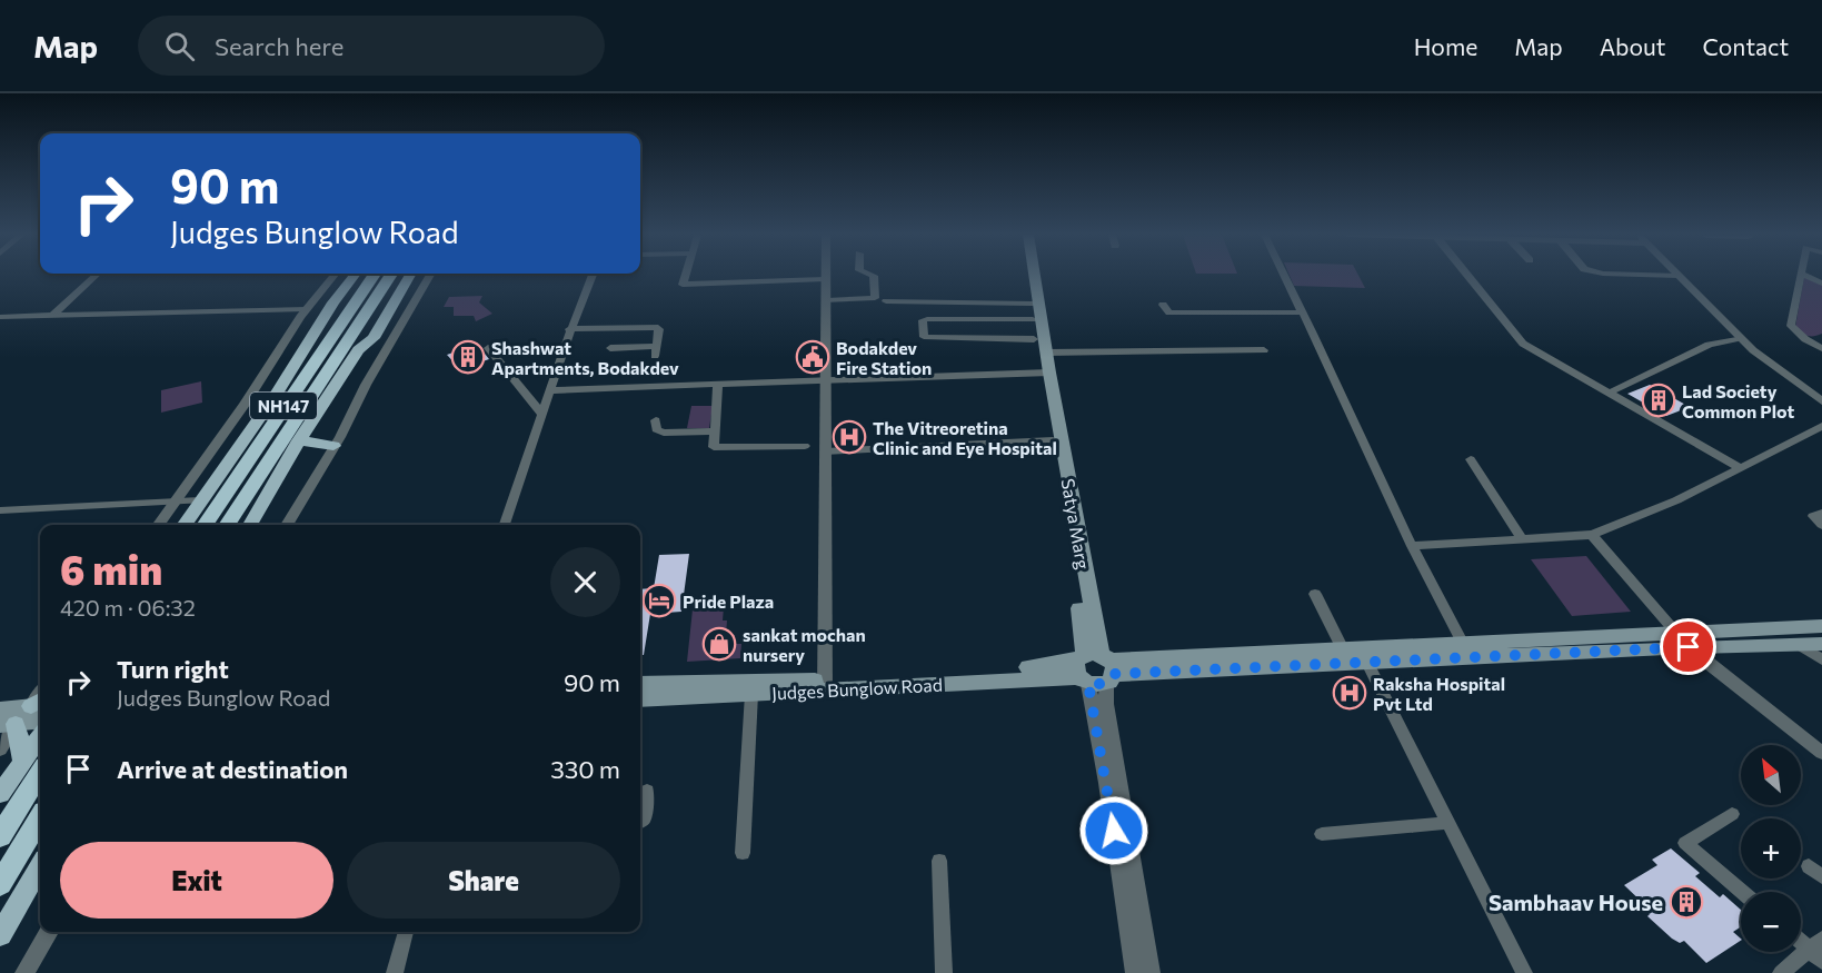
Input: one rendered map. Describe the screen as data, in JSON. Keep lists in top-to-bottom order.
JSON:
{
  "streets": {
    "highway": ["NH147"],
    "main road": ["Satya Marg", "Judges Bunglow Road"]
  },
  "crossings": [
    ["Satya Marg", "Judges Bunglow Road"]
  ],
  "places": {
    "building": ["Shashwat Apartments, Bodakdev", "Lad Society Common Plot", "Sambhaav House"],
    "public building": ["Bodakdev Fire Station"],
    "hospital": ["The Vitreoretina Clinic and Eye Hospital", "Raksha Hospital Pvt Ltd"],
    "hotel": ["Pride Plaza"],
    "shop": ["sankat mochan nursery"]
  },
  "north": "top left",
  "page": {
    "header": "Map",
    "search": "Search here",
    "nav": [
      "Home",
      "Map",
      "About",
      "Contact"
    ],
    "turn": ["90 m", "Judges Bunglow Road"],
    "heading": ["6 min", "420 m · 06:32"],
    "list": [
      {
        "name": "Turn right",
        "note": "Judges Bunglow Road",
        "value": "90 m"
      },
      {
        "name": "Arrive at destination",
        "value": "330 m"
      }
    ],
    "map_buttons": ["+", "−"],
    "buttons": ["Exit", "Share"]
  }
}
